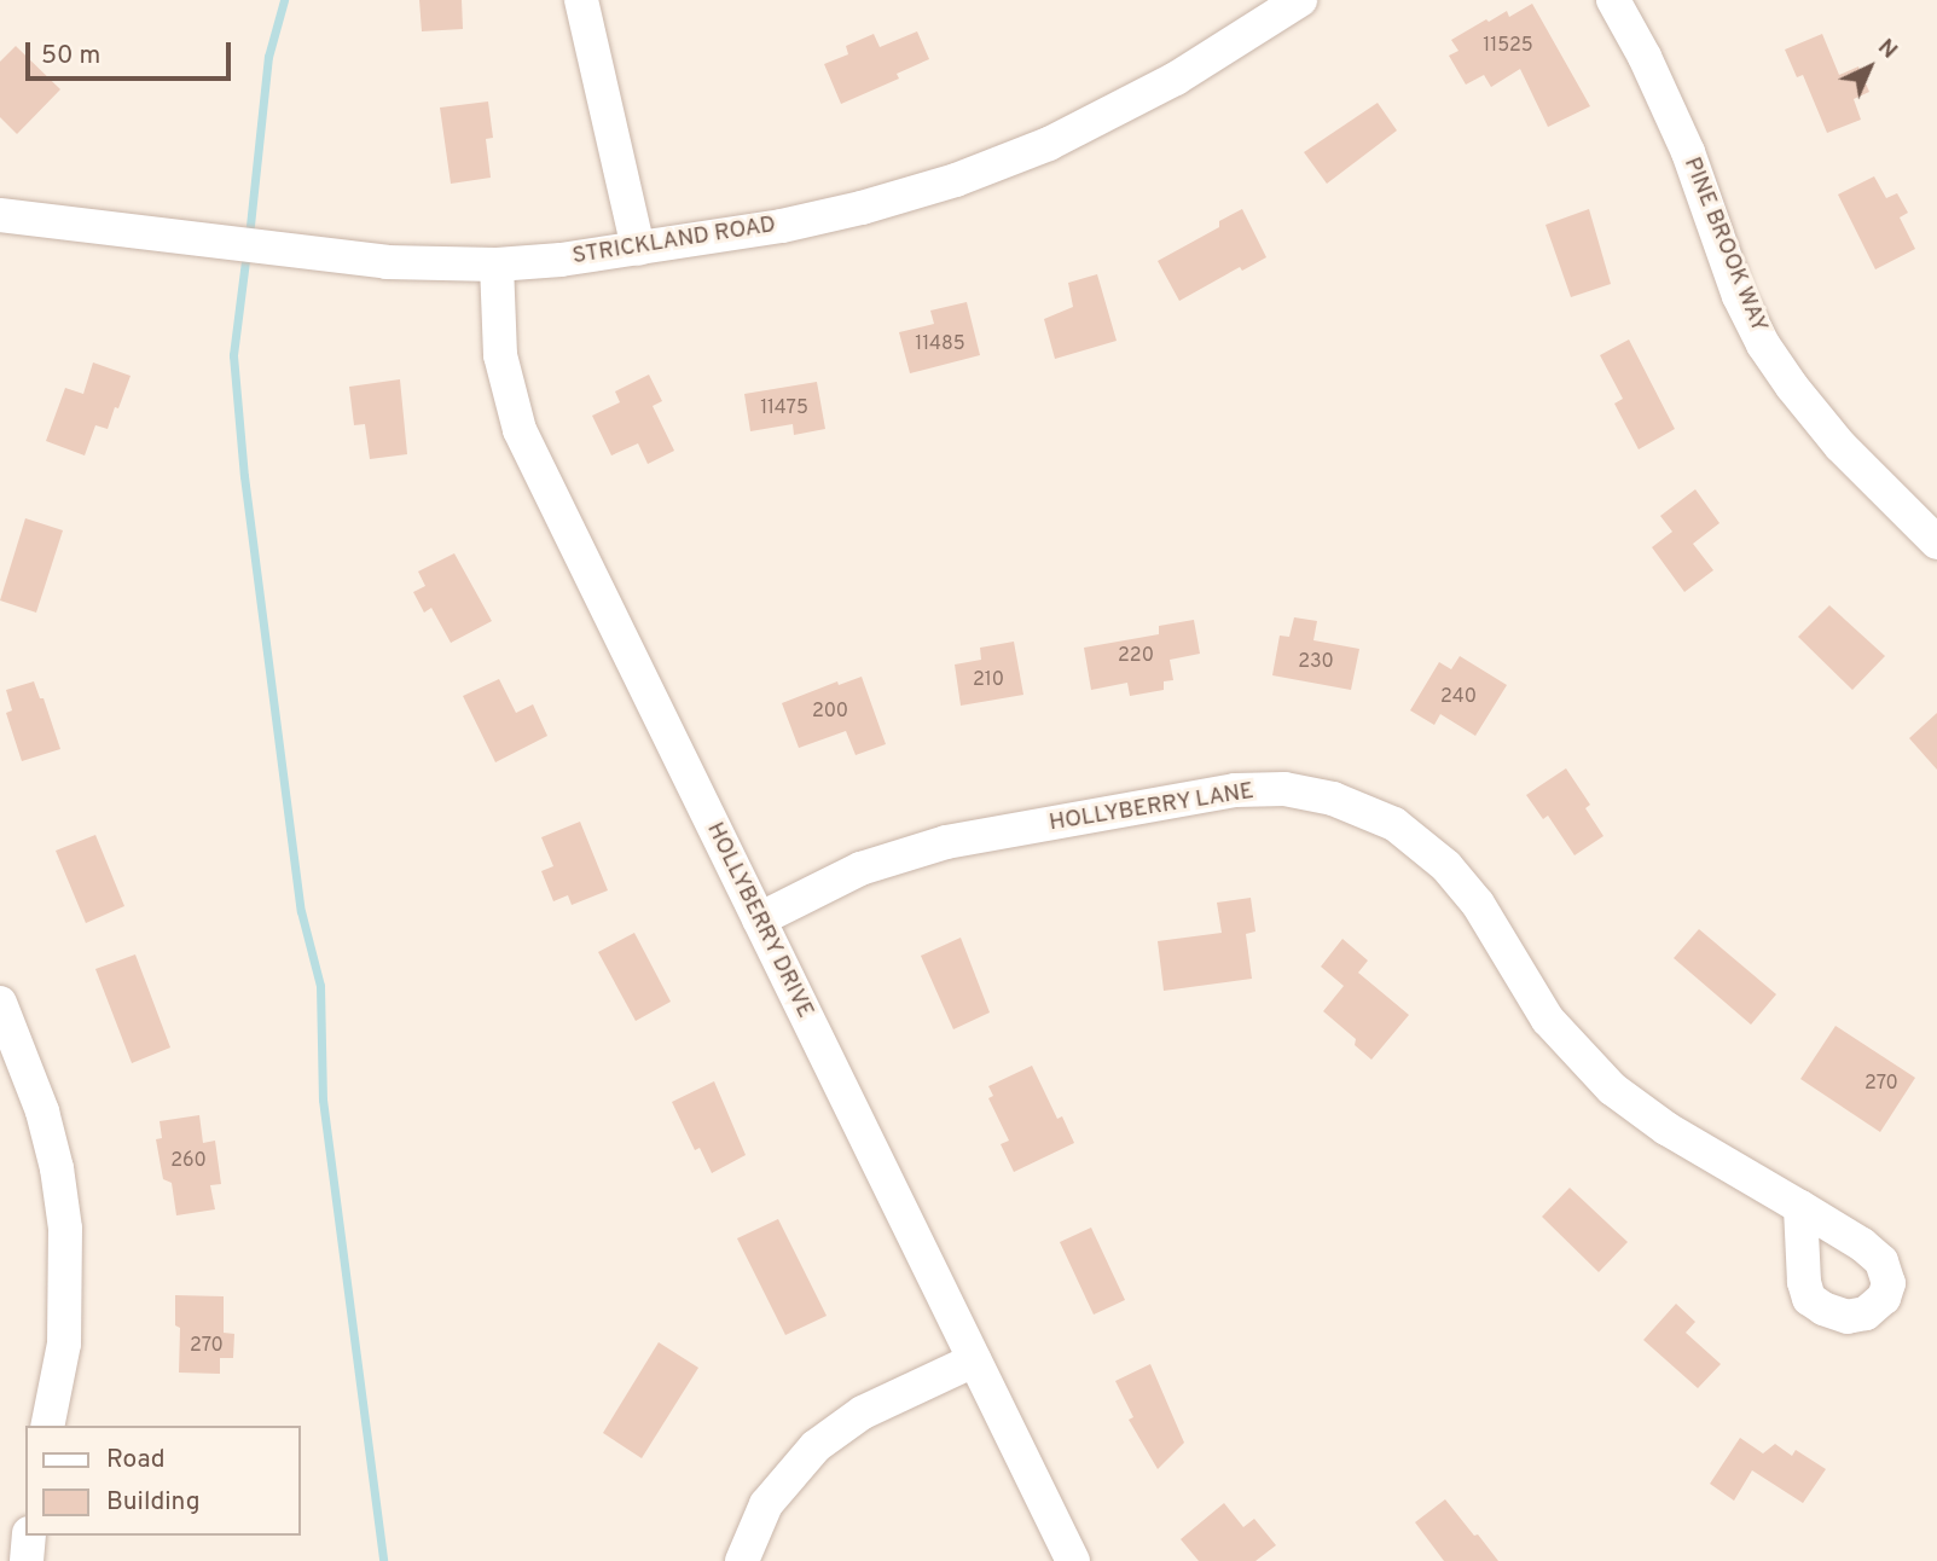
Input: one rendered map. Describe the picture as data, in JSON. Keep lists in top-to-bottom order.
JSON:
{
  "streets": {
    "street": [
      "STRICKLAND ROAD",
      "PINE BROOK WAY",
      "HOLLYBERRY LANE",
      "HOLLYBERRY DRIVE"
    ]
  },
  "crossings": [
    ["STRICKLAND ROAD", "HOLLYBERRY DRIVE"],
    ["HOLLYBERRY LANE", "HOLLYBERRY DRIVE"]
  ],
  "house_numbers": [
    "11525",
    "11485",
    "11475",
    "220",
    "230",
    "210",
    "240",
    "200",
    "270",
    "260",
    "270"
  ],
  "legend": ["Road", "Building"],
  "scale_bar": "50 m",
  "north": "top right"
}
